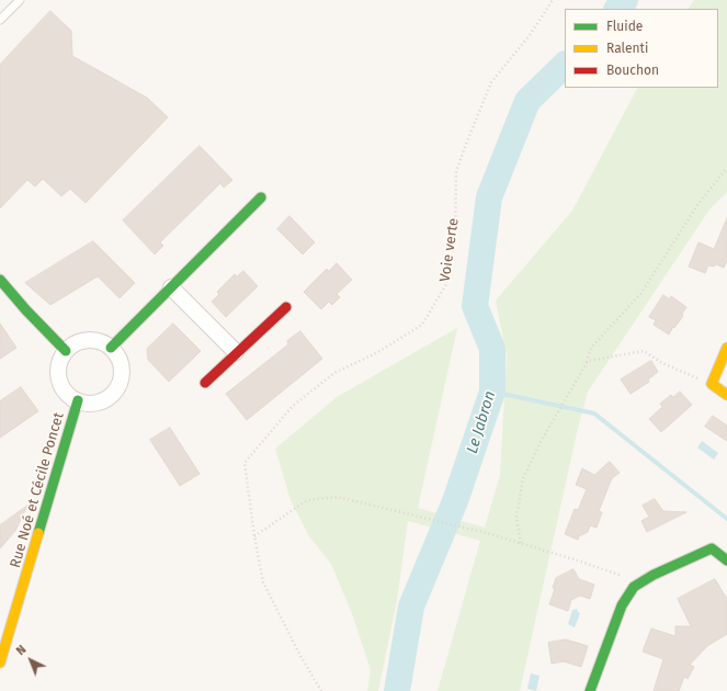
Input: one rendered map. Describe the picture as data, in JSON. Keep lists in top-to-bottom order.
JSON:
{
  "streets": {
    "street": ["Rue Noé et Cécile Poncet"],
    "path": ["Voie verte"]
  },
  "water": ["Le Jabron"],
  "legend": ["Fluide", "Ralenti", "Bouchon"],
  "north": "top left"
}
